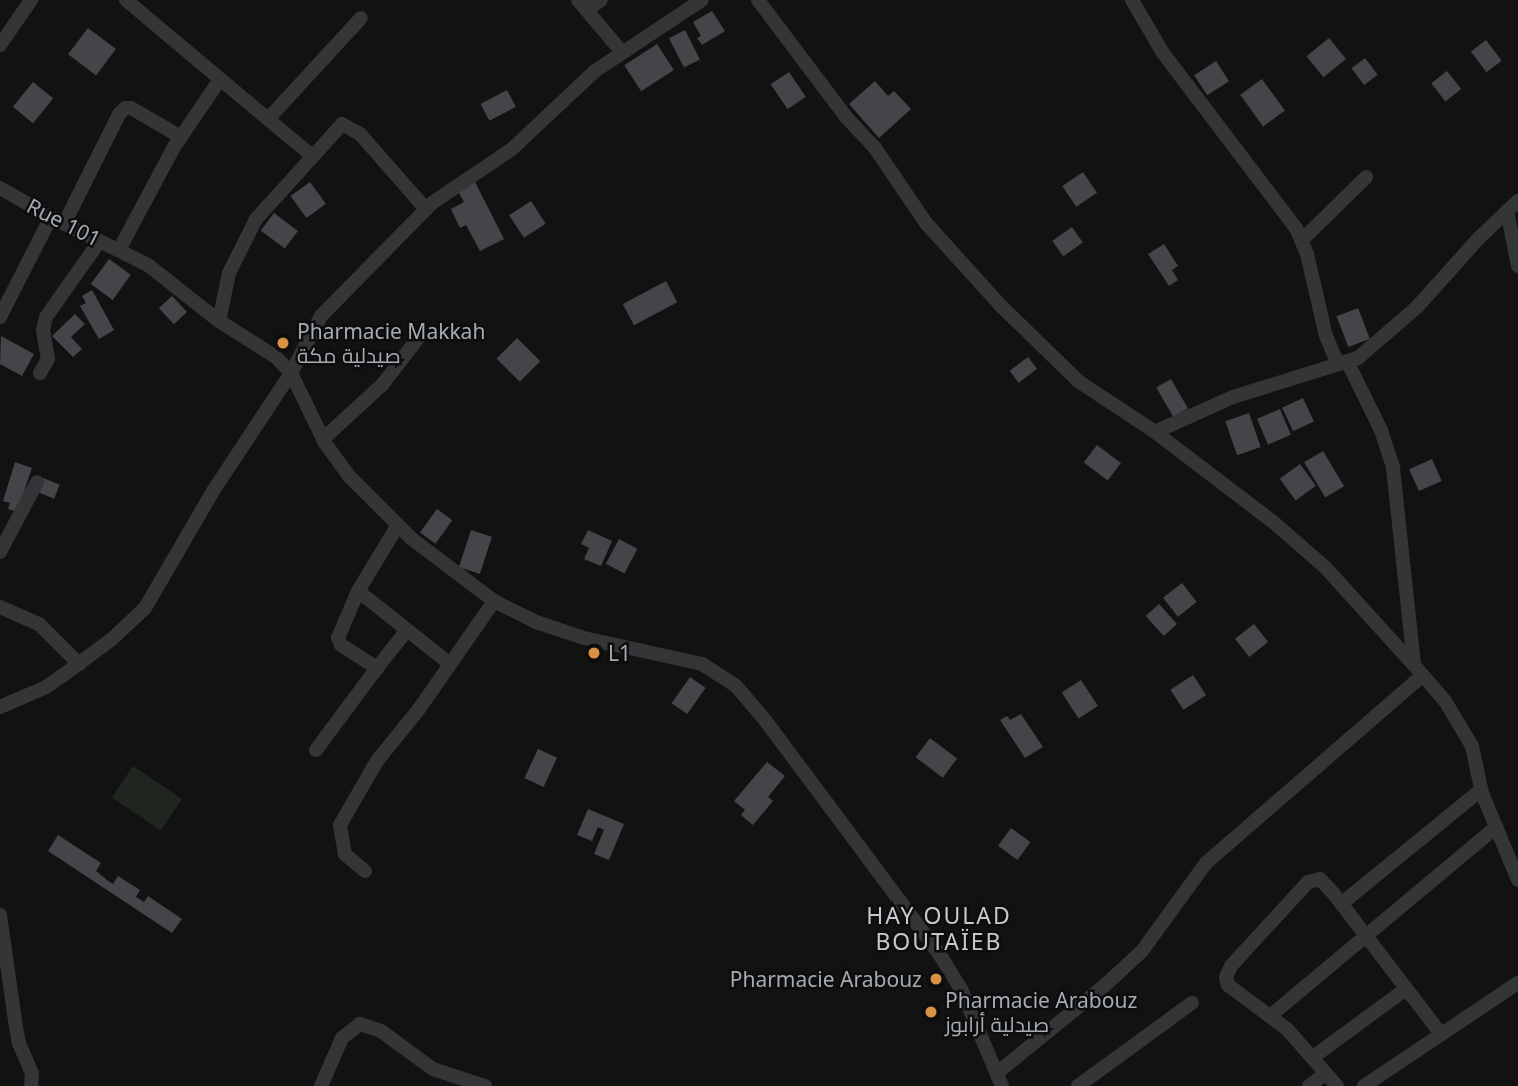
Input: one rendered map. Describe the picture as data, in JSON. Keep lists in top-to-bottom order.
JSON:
{
  "streets": {
    "street": ["Rue 101"]
  },
  "districts": ["HAY OULAD BOUTAÏEB"],
  "places": [
    "Pharmacie Makkah صيدلية مكة",
    "L1",
    "Pharmacie Arabouz",
    "Pharmacie Arabouz صيدلية أرابوز"
  ]
}
